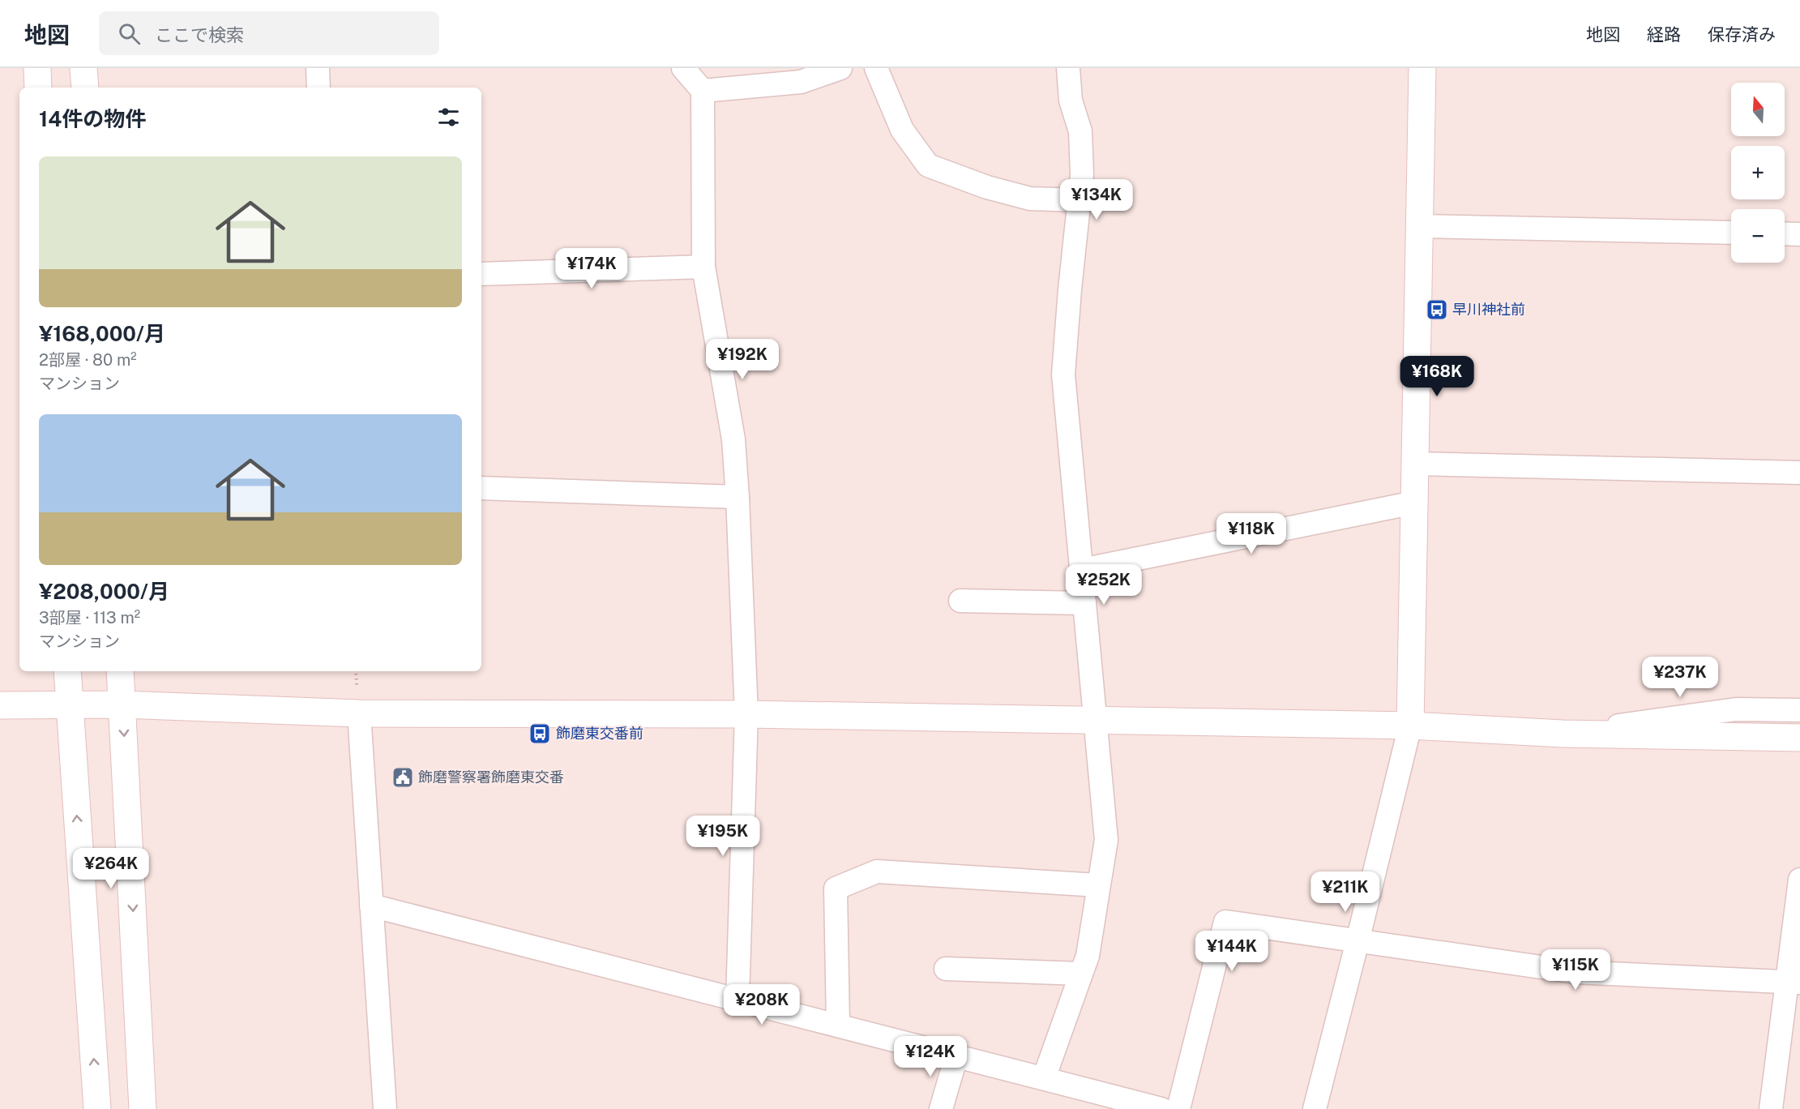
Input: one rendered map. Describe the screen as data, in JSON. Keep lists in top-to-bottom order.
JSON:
{
  "places": {
    "bus stop": ["早川神社前", "飾磨東交番前"],
    "public building": ["飾磨警察署飾磨東交番"]
  },
  "north": "top",
  "page": {
    "header": "地図",
    "search": "ここで検索",
    "nav": ["地図", "経路", "保存済み"],
    "map_buttons": ["+", "−"],
    "heading": "14件の物件",
    "list": [
      {
        "name": "¥168,000/月",
        "note": "2部屋 · 80 m² · マンション"
      },
      {
        "name": "¥208,000/月",
        "note": "3部屋 · 113 m² · マンション"
      }
    ],
    "price": [
      "¥134K",
      "¥174K",
      "¥192K",
      "¥168K",
      "¥118K",
      "¥252K",
      "¥237K",
      "¥195K",
      "¥264K",
      "¥211K",
      "¥144K",
      "¥115K",
      "¥208K",
      "¥124K"
    ]
  }
}
